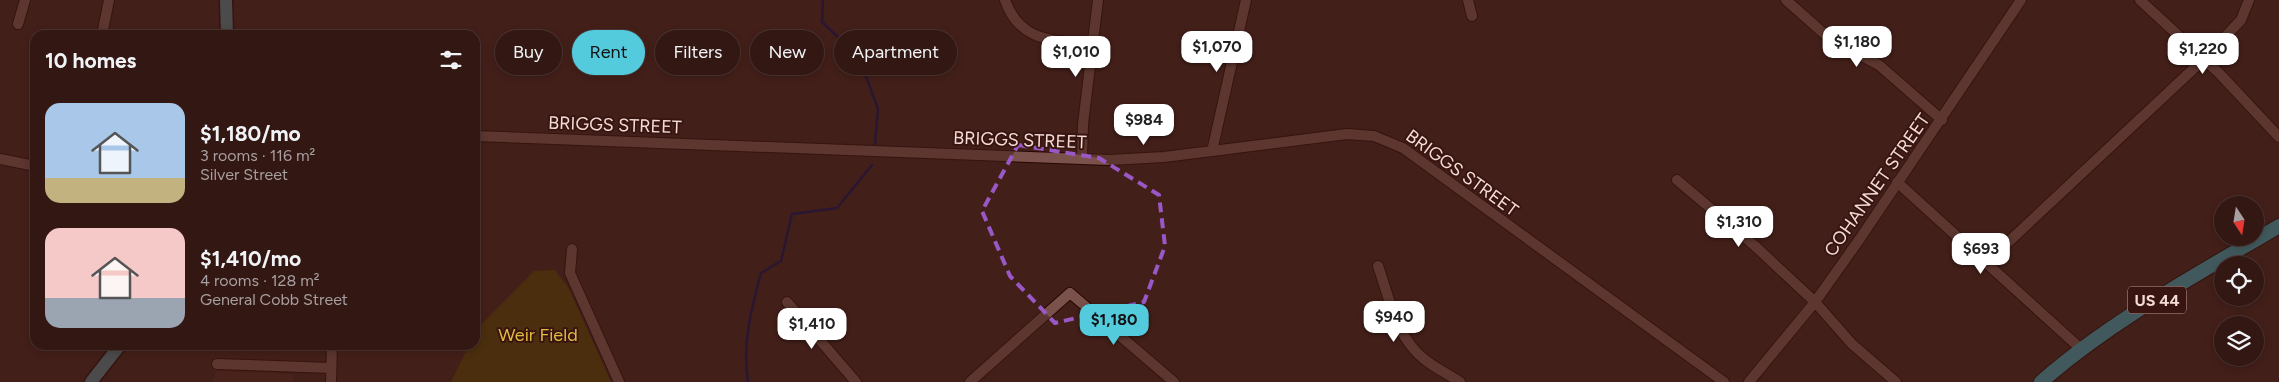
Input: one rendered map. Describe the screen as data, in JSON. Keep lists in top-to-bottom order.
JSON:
{
  "streets": {
    "highway": ["US 44"],
    "street": ["BRIGGS STREET", "COHANNET STREET"]
  },
  "parks": ["Weir Field"],
  "north": "bottom",
  "page": {
    "price": [
      "$1,180",
      "$1,070",
      "$1,220",
      "$1,010",
      "$984",
      "$1,310",
      "$693",
      "$940",
      "$1,180",
      "$1,410"
    ],
    "chip": [
      "Buy",
      "Rent",
      "Filters",
      "New",
      "Apartment"
    ],
    "heading": "10 homes",
    "list": [
      {
        "name": "$1,180/mo",
        "note": "3 rooms · 116 m² · Silver Street"
      },
      {
        "name": "$1,410/mo",
        "note": "4 rooms · 128 m² · General Cobb Street"
      }
    ]
  }
}
